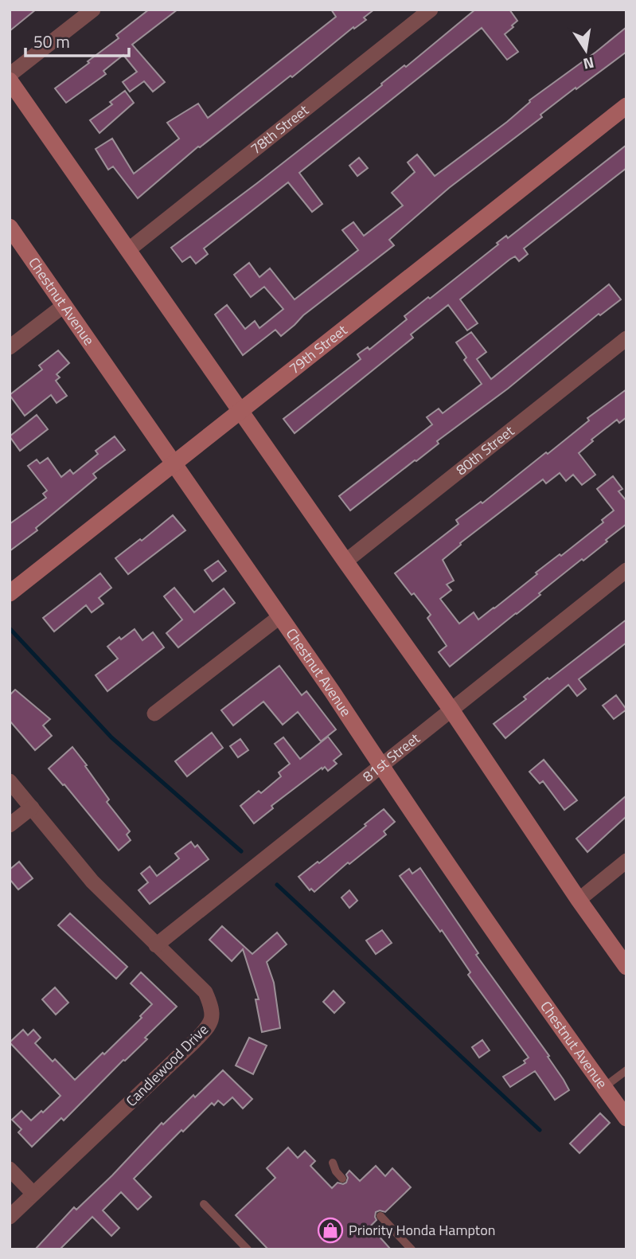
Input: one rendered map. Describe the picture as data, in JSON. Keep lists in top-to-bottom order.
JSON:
{
  "streets": {
    "street": [
      "78th Street",
      "Chestnut Avenue",
      "79th Street",
      "80th Street",
      "81st Street",
      "Candlewood Drive"
    ]
  },
  "crossings": [
    ["Chestnut Avenue", "79th Street"],
    ["Chestnut Avenue", "81st Street"],
    ["81st Street", "Candlewood Drive"]
  ],
  "places": {
    "shop": ["Priority Honda Hampton"]
  },
  "scale_bar": "50 m",
  "north": "bottom"
}
